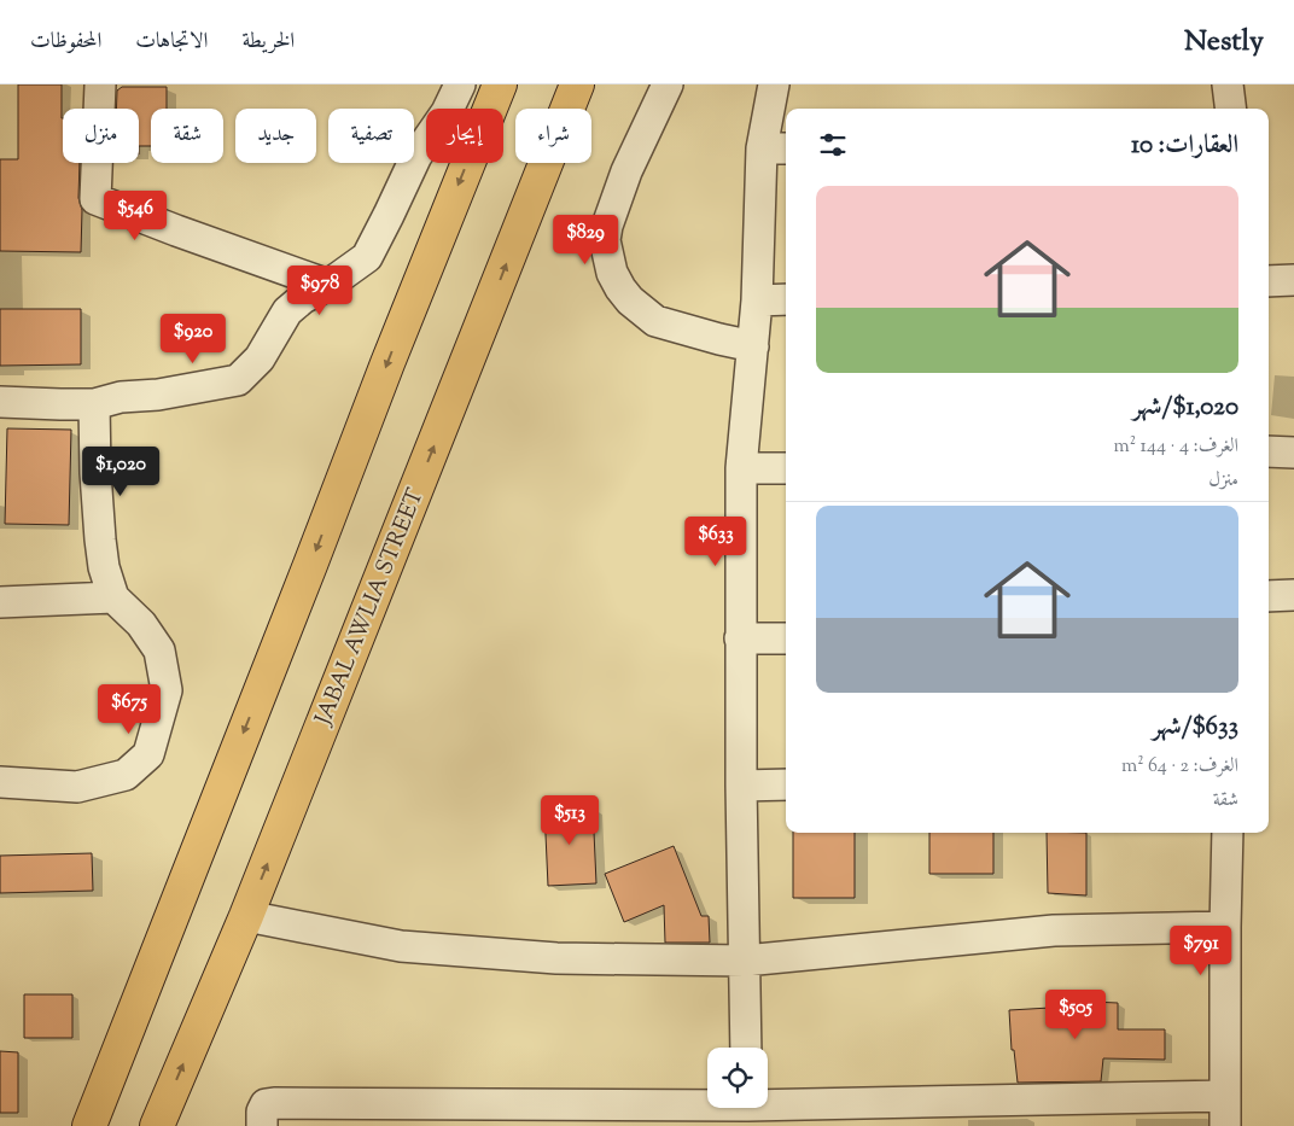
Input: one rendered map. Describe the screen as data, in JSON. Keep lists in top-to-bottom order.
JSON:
{
  "streets": {
    "highway": ["JABAL AWLIA STREET"]
  },
  "page": {
    "header": "Nestly",
    "nav": ["الخريطة", "الاتجاهات", "المحفوظات"],
    "chip": [
      "شراء",
      "إيجار",
      "تصفية",
      "جديد",
      "شقة",
      "منزل"
    ],
    "heading": "العقارات: 10",
    "list": [
      {
        "name": "$1,020/شهر",
        "note": "الغرف: 4 · 144 m² · منزل"
      },
      {
        "name": "$633/شهر",
        "note": "الغرف: 2 · 64 m² · شقة"
      }
    ],
    "price": [
      "$546",
      "$829",
      "$978",
      "$920",
      "$1,020",
      "$633",
      "$675",
      "$513",
      "$791",
      "$505"
    ]
  }
}
